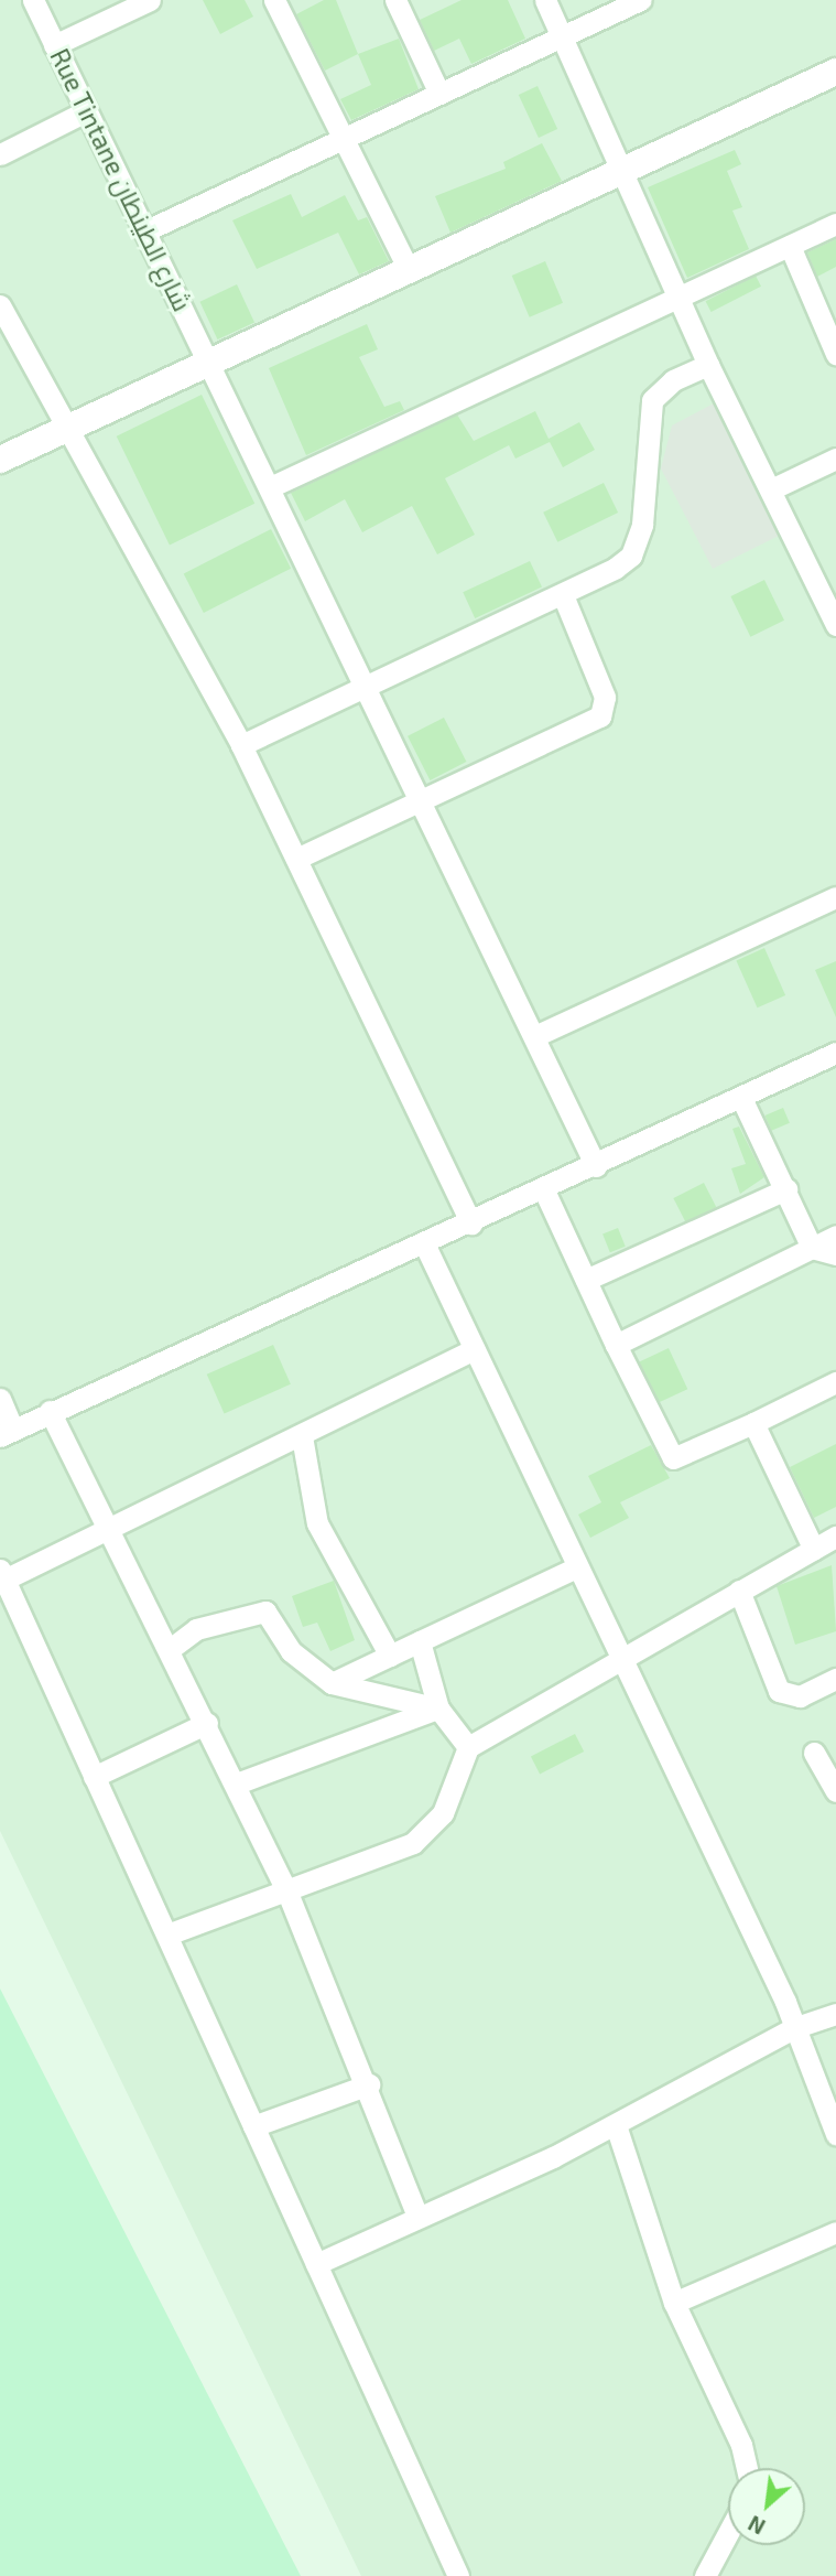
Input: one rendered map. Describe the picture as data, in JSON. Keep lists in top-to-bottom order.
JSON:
{
  "streets": {
    "street": ["Rue Tintane شارع الطينطان"]
  },
  "north": "bottom left"
}
